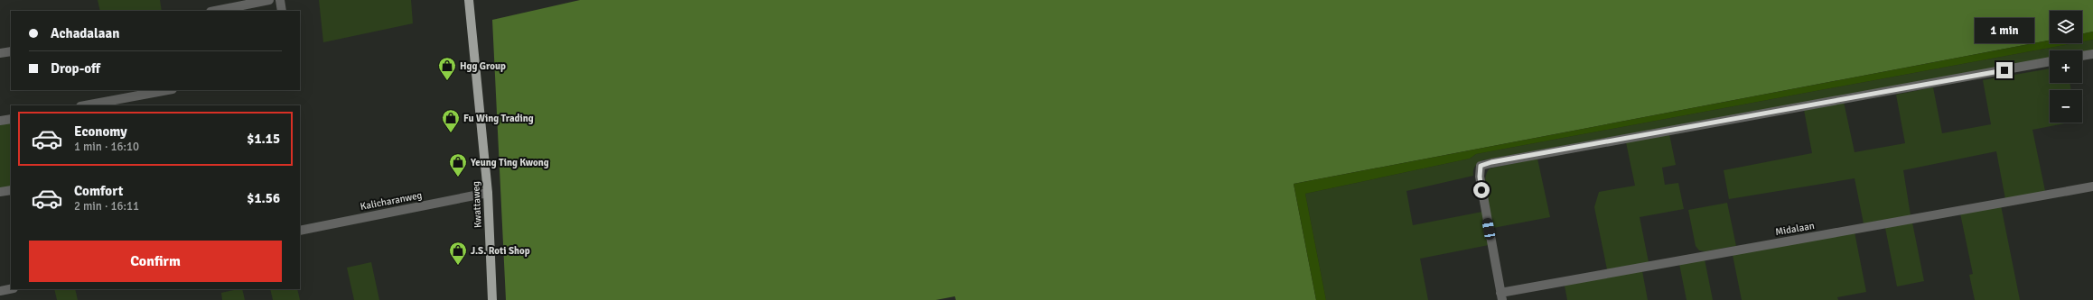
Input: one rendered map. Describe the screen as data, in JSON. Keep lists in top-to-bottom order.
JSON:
{
  "streets": {
    "main road": ["Kwattaweg"],
    "street": ["Kalicharanweg", "Midalaan"]
  },
  "crossings": [
    ["Kalicharanweg", "Kwattaweg"]
  ],
  "places": {
    "shop": [
      "Hgg Group",
      "Fu Wing Trading",
      "Yeung Ting Kwong",
      "J.S. Roti Shop"
    ]
  },
  "page": {
    "map_buttons": ["+", "−"],
    "banner": ["Achadalaan", "Drop-off"],
    "bubble": "1 min",
    "list": [
      {
        "name": "Economy",
        "note": "1 min · 16:10",
        "value": "$1.15"
      },
      {
        "name": "Comfort",
        "note": "2 min · 16:11",
        "value": "$1.56"
      }
    ],
    "buttons": "Confirm"
  }
}
